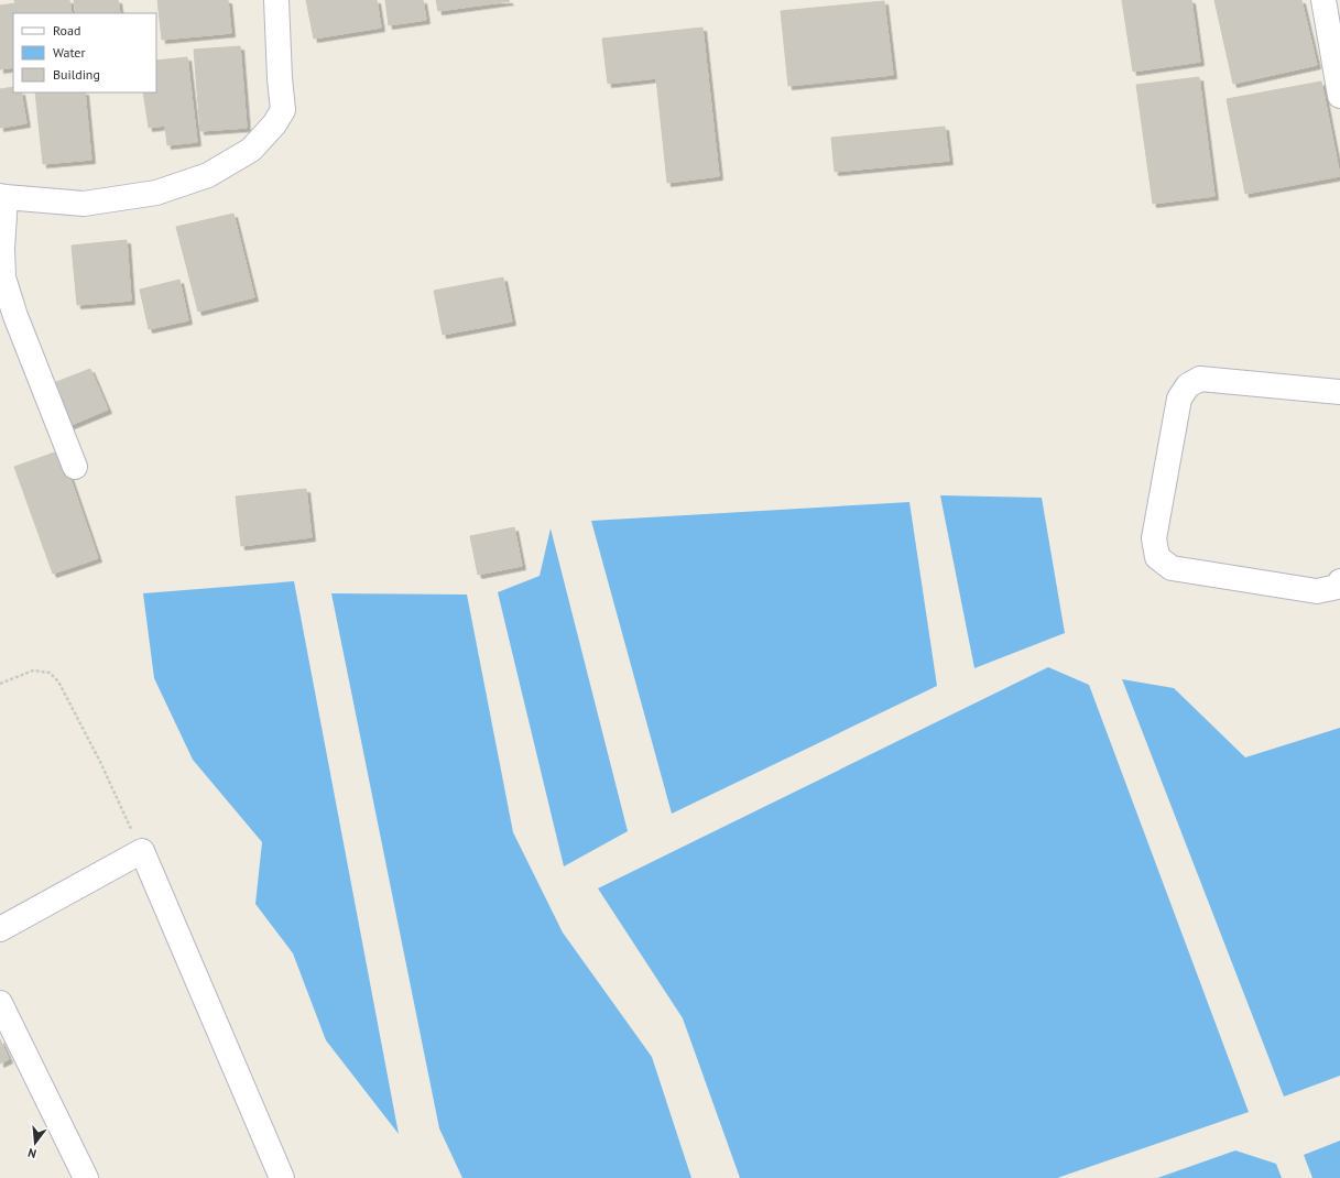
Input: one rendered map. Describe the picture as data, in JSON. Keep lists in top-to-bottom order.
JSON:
{
  "legend": ["Road", "Water", "Building"],
  "north": "bottom"
}
